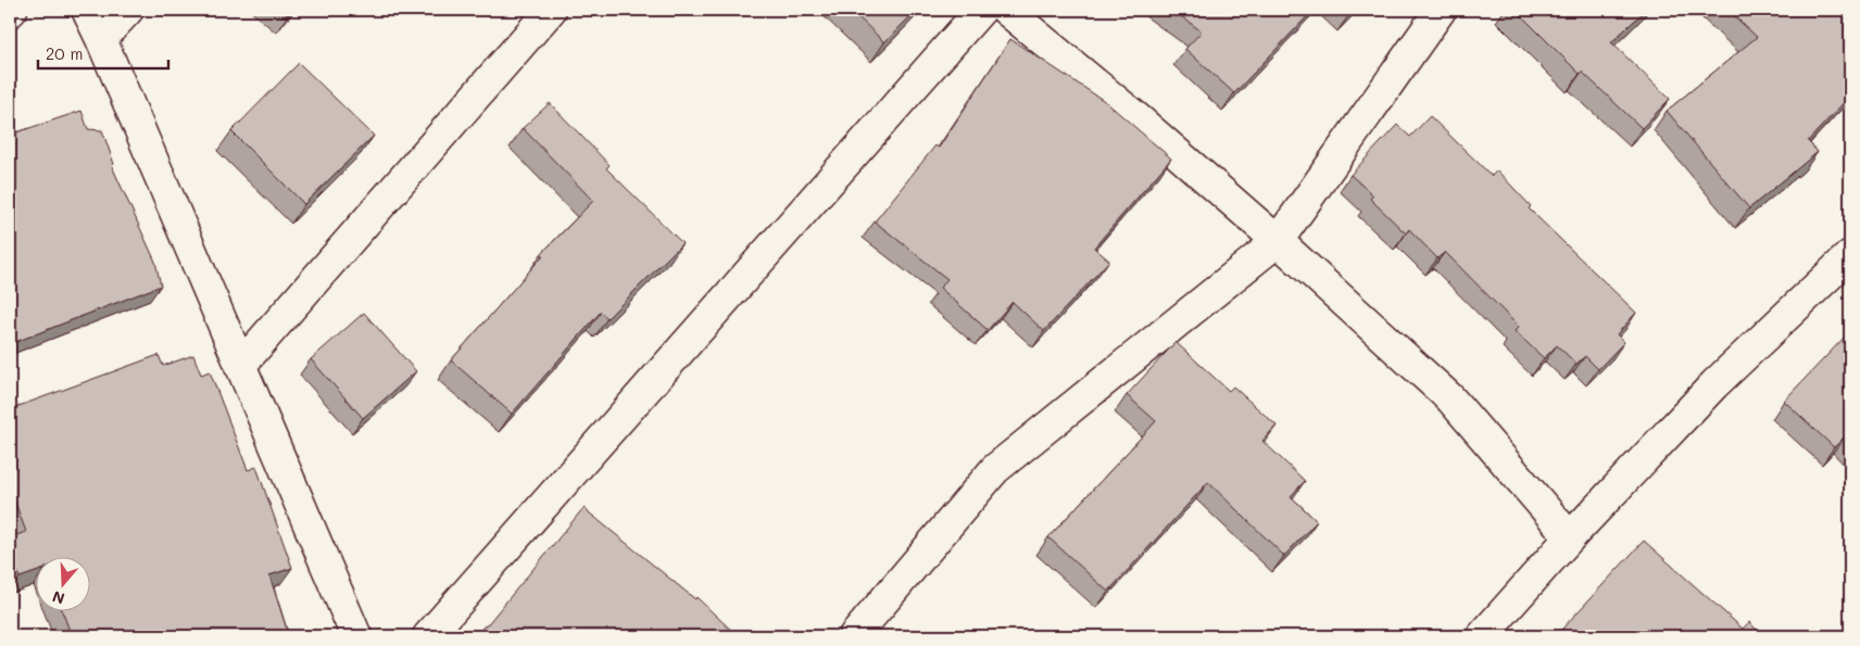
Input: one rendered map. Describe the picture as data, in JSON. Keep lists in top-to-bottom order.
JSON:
{
  "scale_bar": "20 m",
  "north": "bottom"
}
